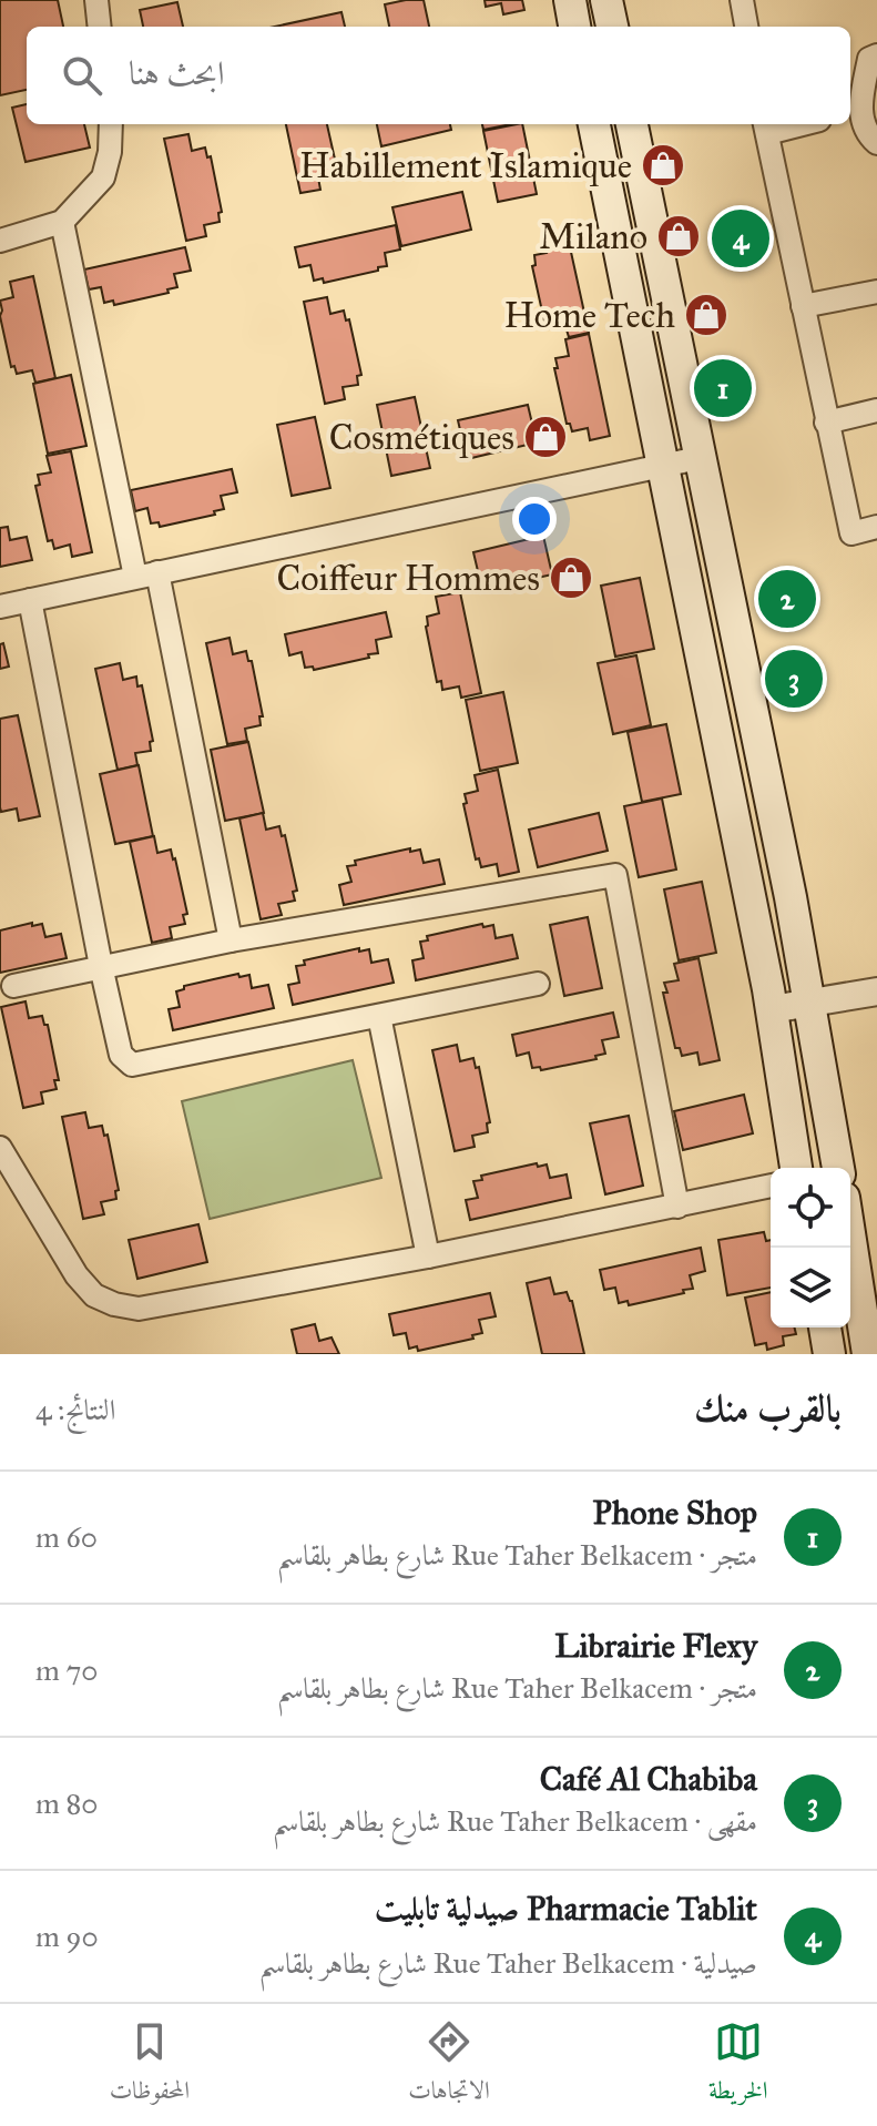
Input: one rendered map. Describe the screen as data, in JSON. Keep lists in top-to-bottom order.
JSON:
{
  "places": {
    "shop": [
      "Habillement Islamique",
      "Milano",
      "Home Tech",
      "Cosmétiques",
      "Coiffeur Hommes"
    ]
  },
  "page": {
    "search": "ابحث هنا",
    "pins": [
      "4",
      "1",
      "2",
      "3"
    ],
    "heading": ["بالقرب منك", "النتائج: 4"],
    "list": [
      {
        "mark": "1",
        "name": "Phone Shop",
        "note": "متجر · Rue Taher Belkacem شارع بطاهر بلقاسم",
        "value": "60 m"
      },
      {
        "mark": "2",
        "name": "Librairie Flexy",
        "note": "متجر · Rue Taher Belkacem شارع بطاهر بلقاسم",
        "value": "70 m"
      },
      {
        "mark": "3",
        "name": "Café Al Chabiba",
        "note": "مقهى · Rue Taher Belkacem شارع بطاهر بلقاسم",
        "value": "80 m"
      },
      {
        "mark": "4",
        "name": "Pharmacie Tablit صيدلية تابليت",
        "note": "صيدلية · Rue Taher Belkacem شارع بطاهر بلقاسم",
        "value": "90 m"
      }
    ],
    "nav": ["الخريطة", "الاتجاهات", "المحفوظات"]
  }
}
